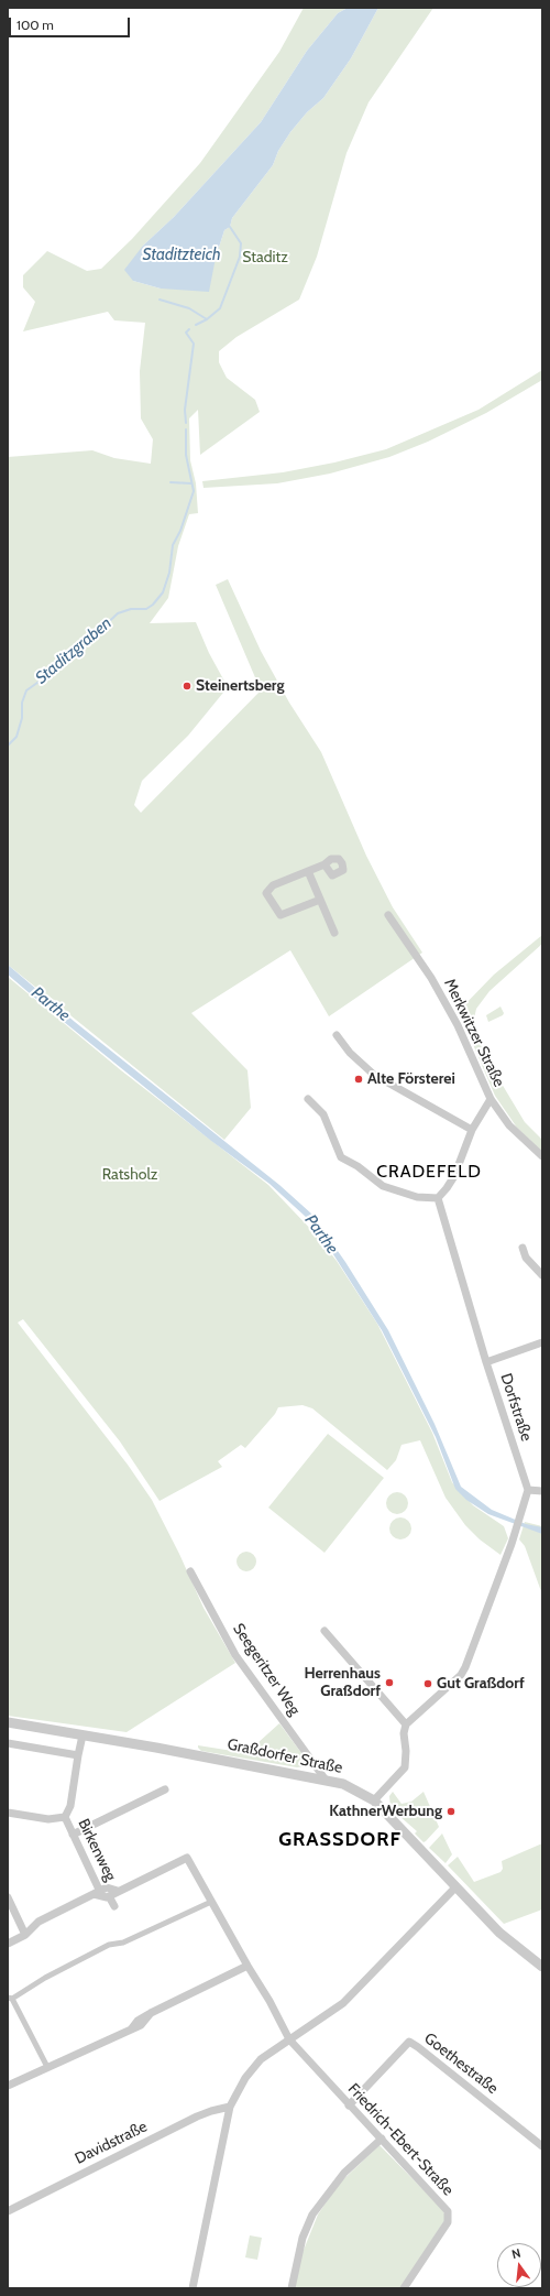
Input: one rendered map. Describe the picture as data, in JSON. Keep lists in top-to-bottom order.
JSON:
{
  "streets": {
    "street": [
      "Merkwitzer Straße",
      "Dorfstraße",
      "Seegeritzer Weg",
      "Graßdorfer Straße",
      "Birkenweg",
      "Goethestraße",
      "Friedrich-Ebert-Straße",
      "Davidstraße"
    ]
  },
  "crossings": [
    ["Seegeritzer Weg", "Graßdorfer Straße"],
    ["Birkenweg", "Friedrich-Ebert-Straße"],
    ["Goethestraße", "Friedrich-Ebert-Straße"]
  ],
  "districts": ["CRADEFELD", "GRASSDORF"],
  "water": ["Staditzteich", "Staditzgraben", "Parthe"],
  "parks": ["Staditz", "Ratsholz"],
  "places": [
    "Steinertsberg",
    "Alte Försterei",
    "Herrenhaus Graßdorf",
    "Gut Graßdorf",
    "KathnerWerbung"
  ],
  "scale_bar": "100 m",
  "north": "top"
}
